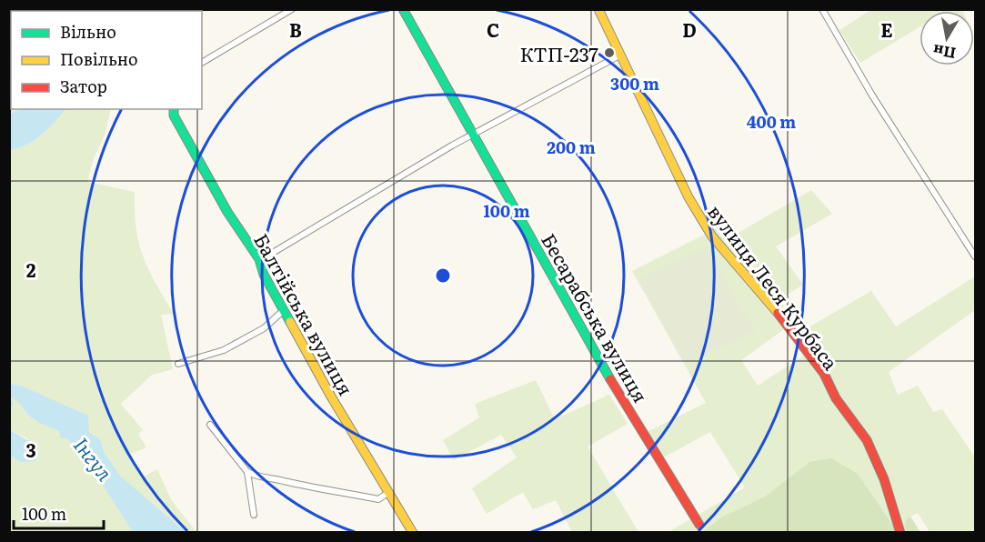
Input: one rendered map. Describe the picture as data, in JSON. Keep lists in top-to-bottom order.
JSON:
{
  "streets": {
    "street": ["вулиця Леся Курбаса", "Балтійська вулиця", "Бесарабська вулиця"]
  },
  "water": ["Інгул"],
  "places": ["КТП-237"],
  "legend": ["Вільно", "Повільно", "Затор"],
  "scale_bar": "100 m",
  "north": "bottom",
  "grid": {
    "columns": [
      "B",
      "C",
      "D",
      "E"
    ],
    "rows": ["2", "3"]
  },
  "rings": [
    "300 m",
    "400 m",
    "200 m",
    "100 m"
  ]
}
